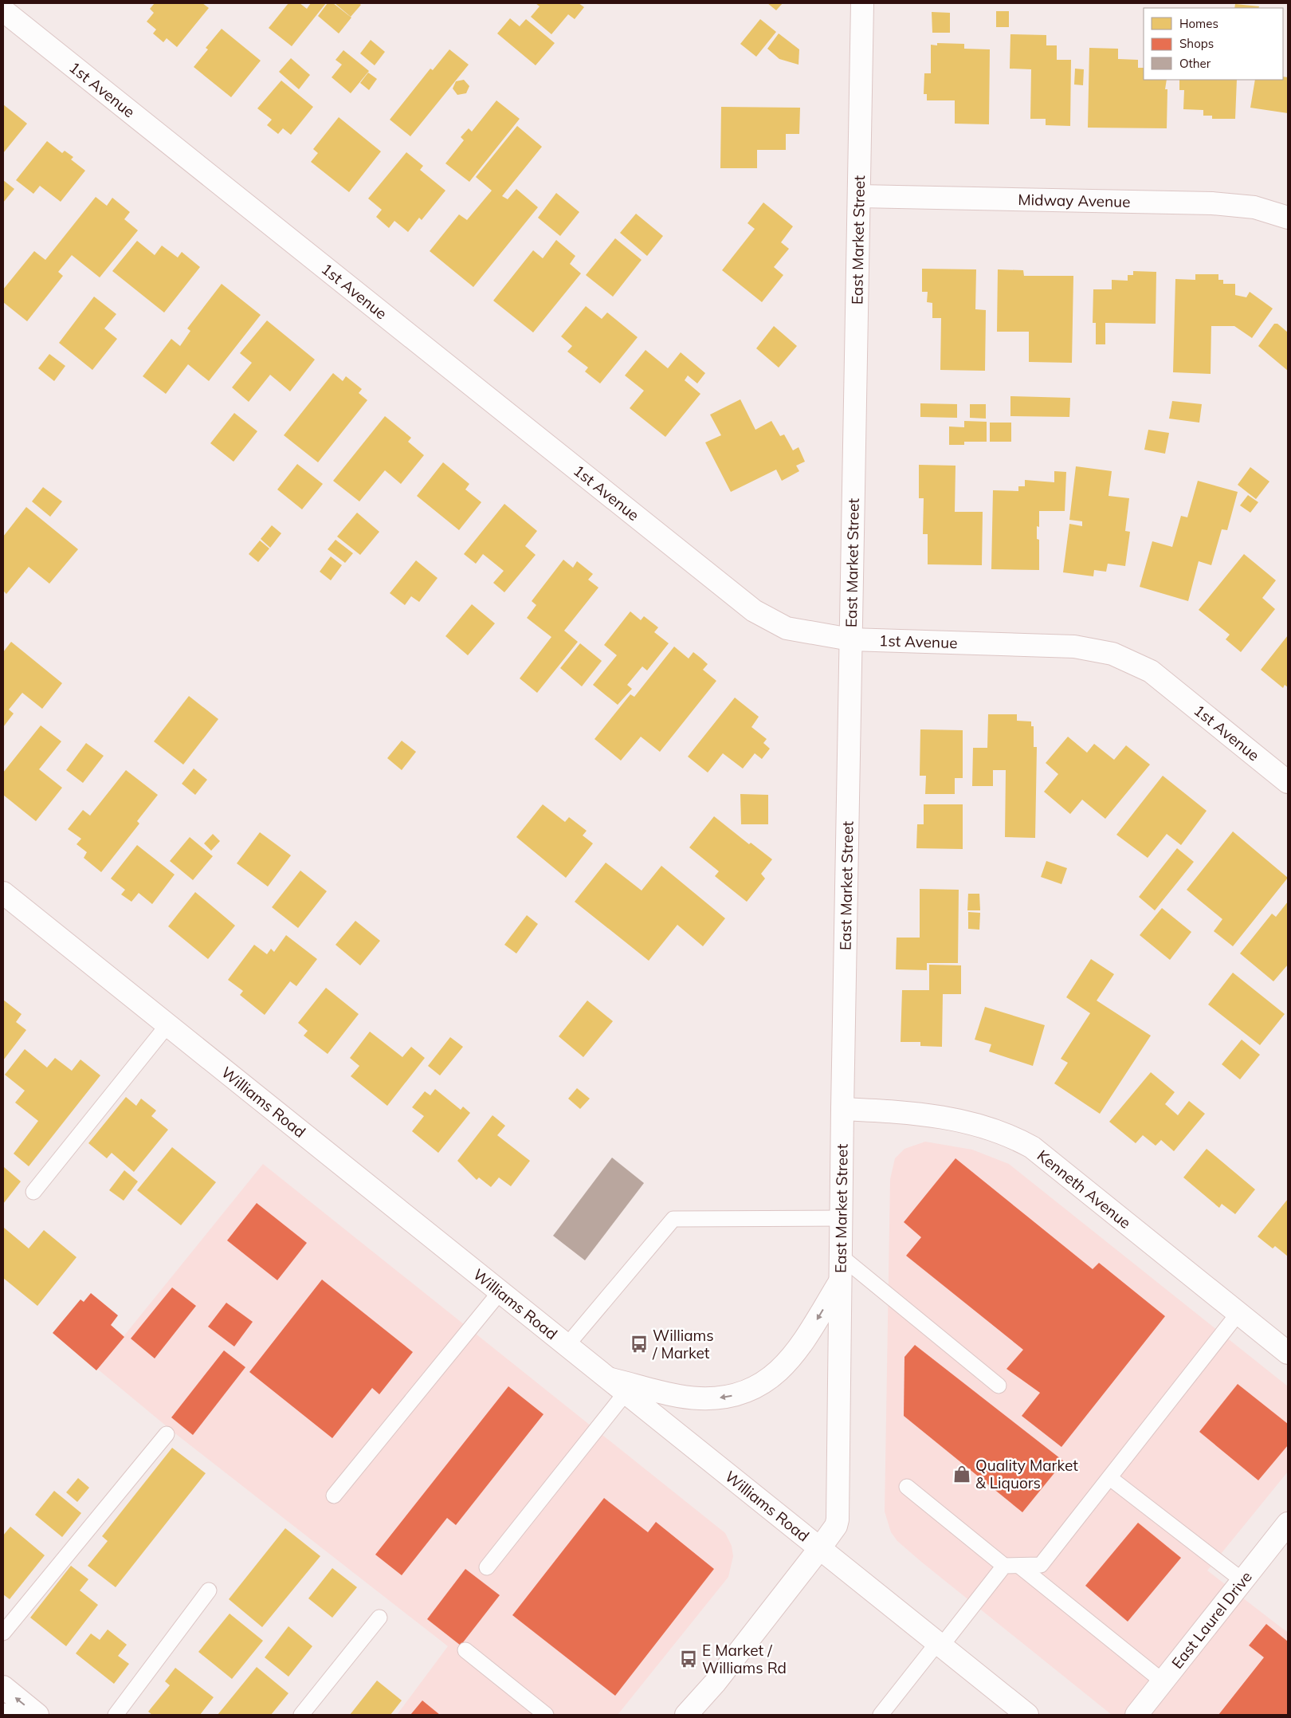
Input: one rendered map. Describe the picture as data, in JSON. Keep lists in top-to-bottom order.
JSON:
{
  "streets": {
    "main road": [
      "1st Avenue",
      "Midway Avenue",
      "East Market Street",
      "Williams Road",
      "Kenneth Avenue",
      "East Laurel Drive"
    ]
  },
  "crossings": [
    ["1st Avenue", "East Market Street"],
    ["Midway Avenue", "East Market Street"],
    ["East Market Street", "Williams Road"],
    ["East Market Street", "Kenneth Avenue"]
  ],
  "places": {
    "bus stop": ["Williams / Market", "E Market / Williams Rd"],
    "shop": ["Quality Market & Liquors"]
  },
  "legend": ["Homes", "Shops", "Other"]
}
